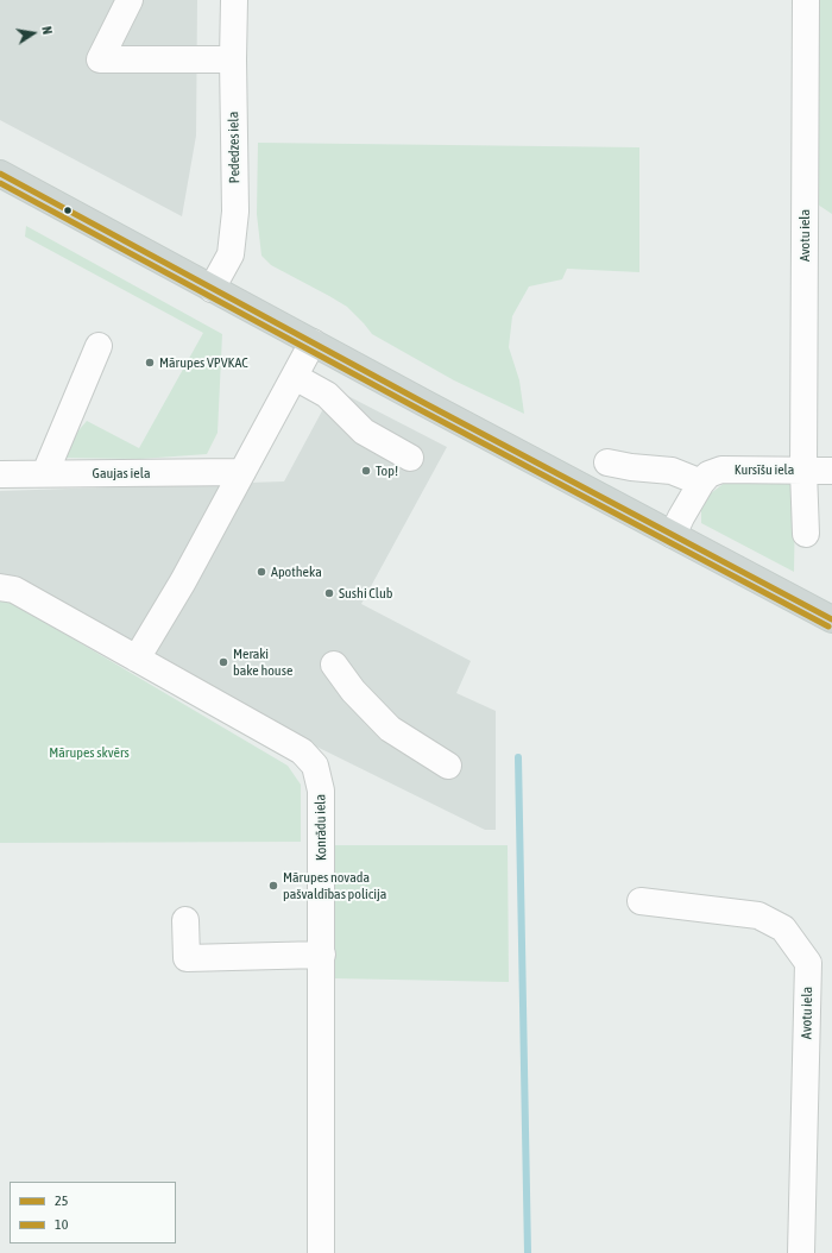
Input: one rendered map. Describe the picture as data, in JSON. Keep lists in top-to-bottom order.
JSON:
{
  "streets": {
    "street": [
      "Pededzes iela",
      "Avotu iela",
      "Kursīšu iela",
      "Gaujas iela",
      "Konrādu iela"
    ]
  },
  "crossings": [
    ["Avotu iela", "Kursīšu iela"]
  ],
  "parks": ["Mārupes skvērs"],
  "places": [
    "Mārupes VPVKAC",
    "Top!",
    "Apotheka",
    "Sushi Club",
    "Meraki bake house",
    "Mārupes novada pašvaldības policija"
  ],
  "lines": ["transit line 25", "transit line 10"],
  "legend": ["25", "10"],
  "north": "right"
}
